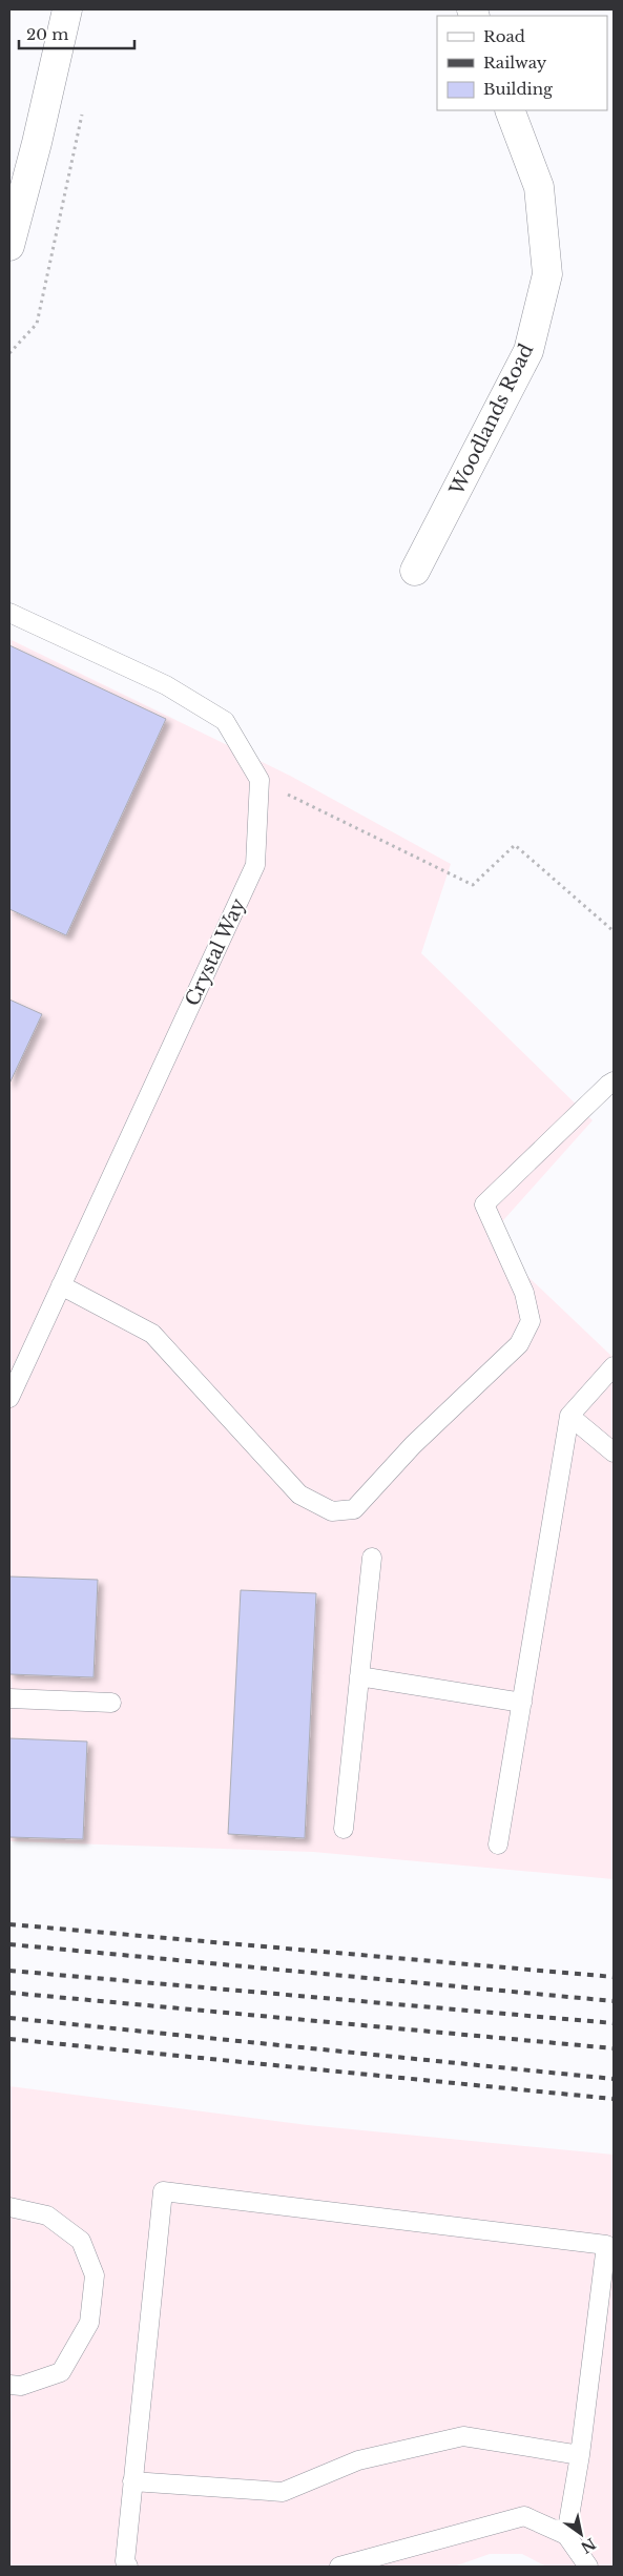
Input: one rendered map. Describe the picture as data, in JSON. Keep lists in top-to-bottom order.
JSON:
{
  "streets": {
    "street": ["Woodlands Road"],
    "lane": ["Crystal Way"]
  },
  "legend": ["Road", "Railway", "Building"],
  "scale_bar": "20 m",
  "north": "bottom right"
}
